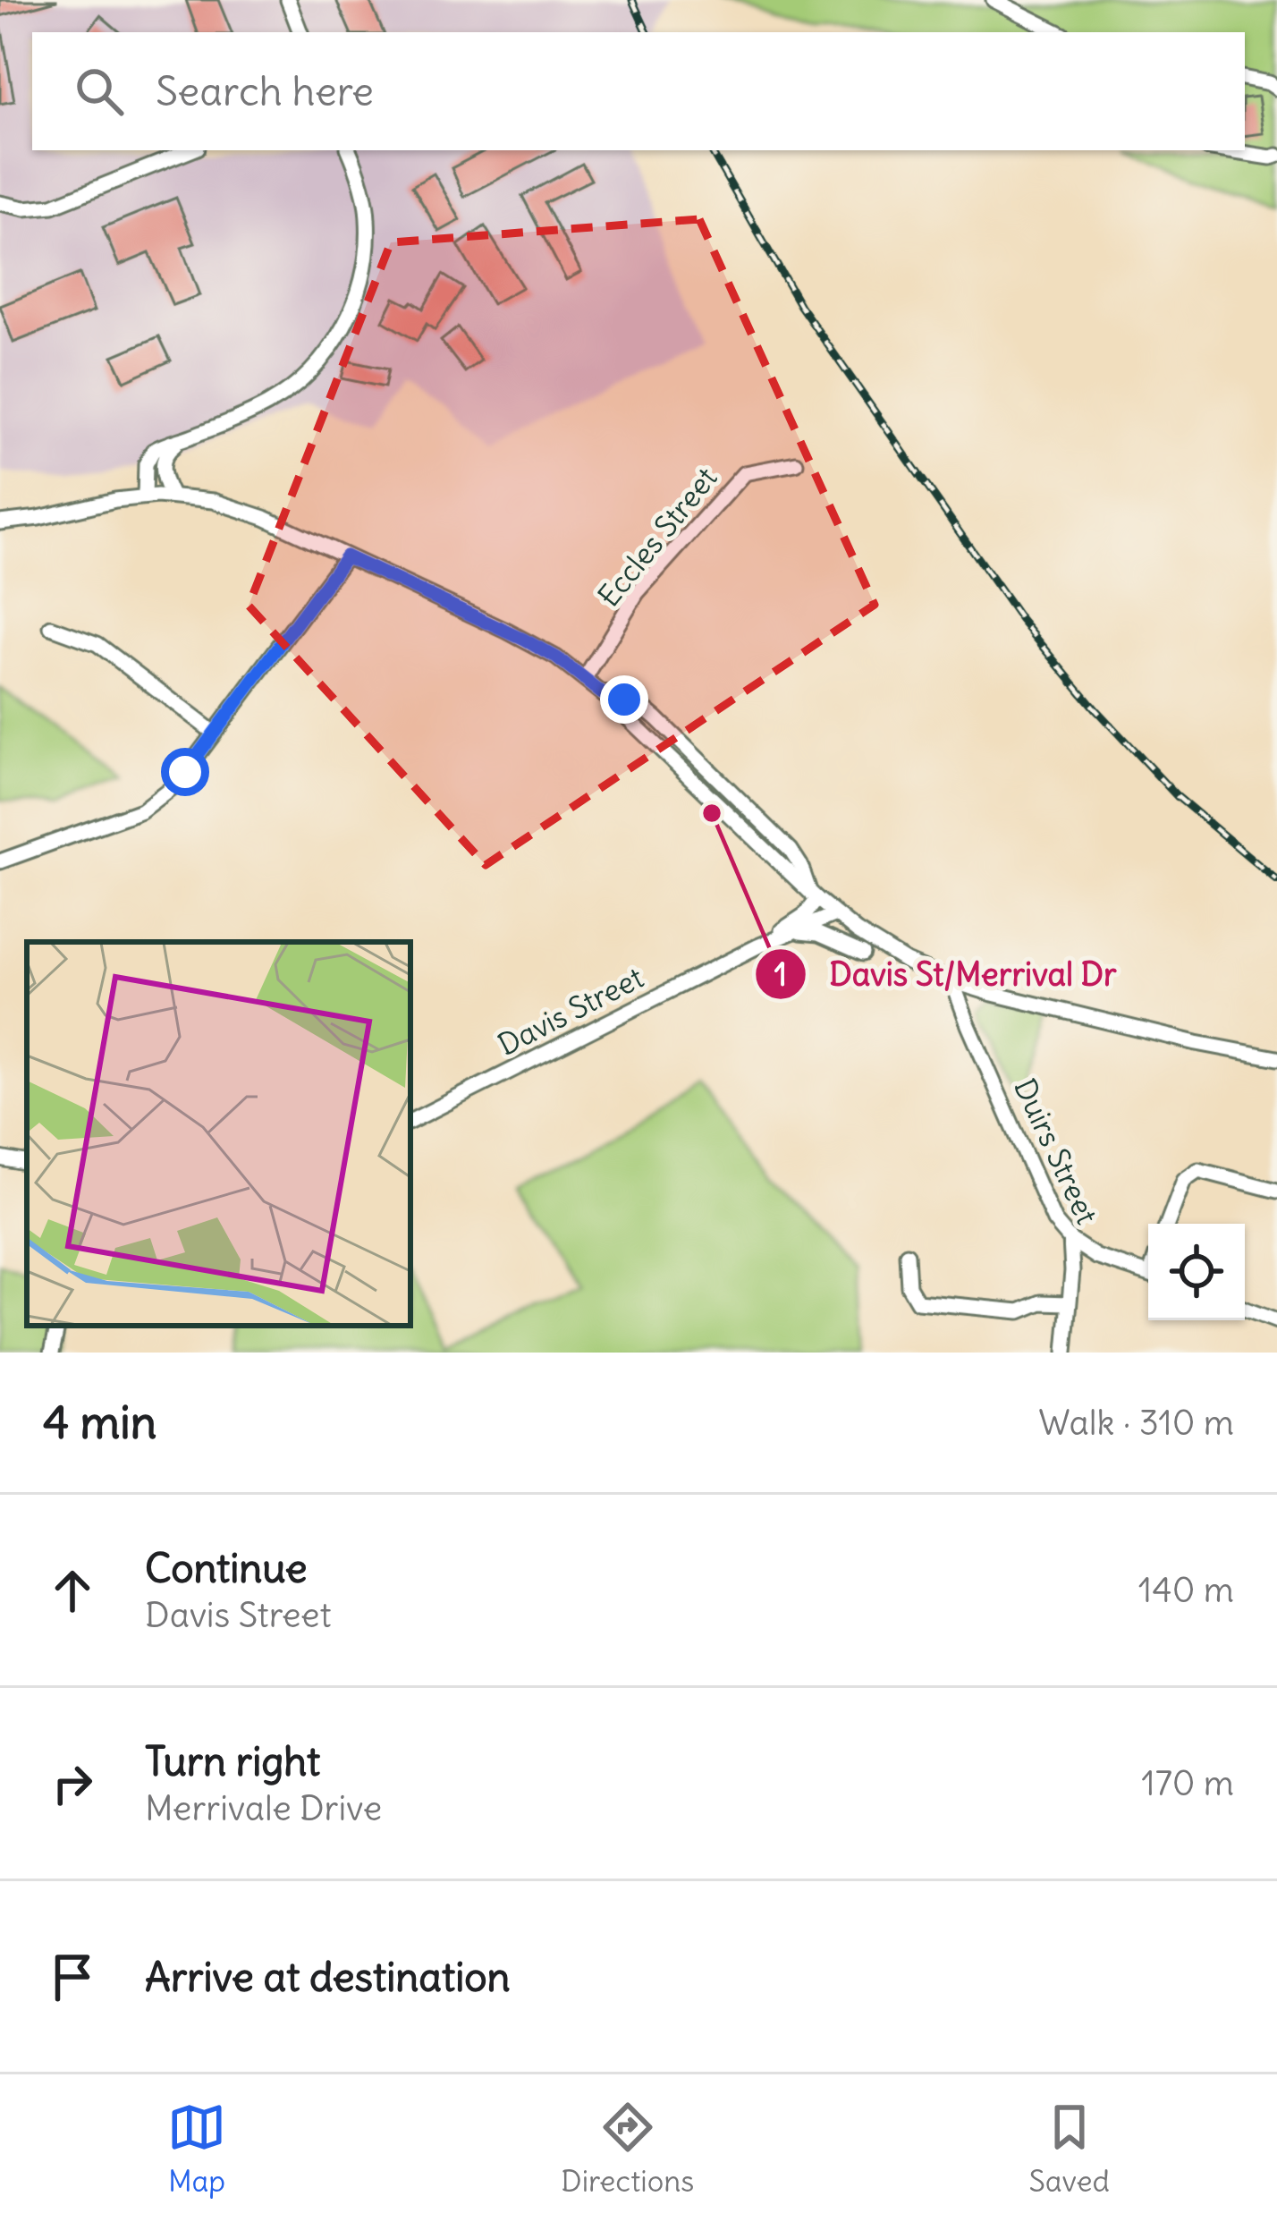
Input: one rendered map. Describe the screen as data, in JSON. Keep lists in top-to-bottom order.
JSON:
{
  "streets": {
    "street": ["Eccles Street", "Davis Street", "Duirs Street"]
  },
  "places": ["Davis St/Merrival Dr"],
  "page": {
    "search": "Search here",
    "heading": ["4 min", "Walk · 310 m"],
    "list": [
      ["Continue", "Davis Street", "140 m"],
      ["Turn right", "Merrivale Drive", "170 m"],
      "Arrive at destination"
    ],
    "nav": ["Map", "Directions", "Saved"]
  }
}
